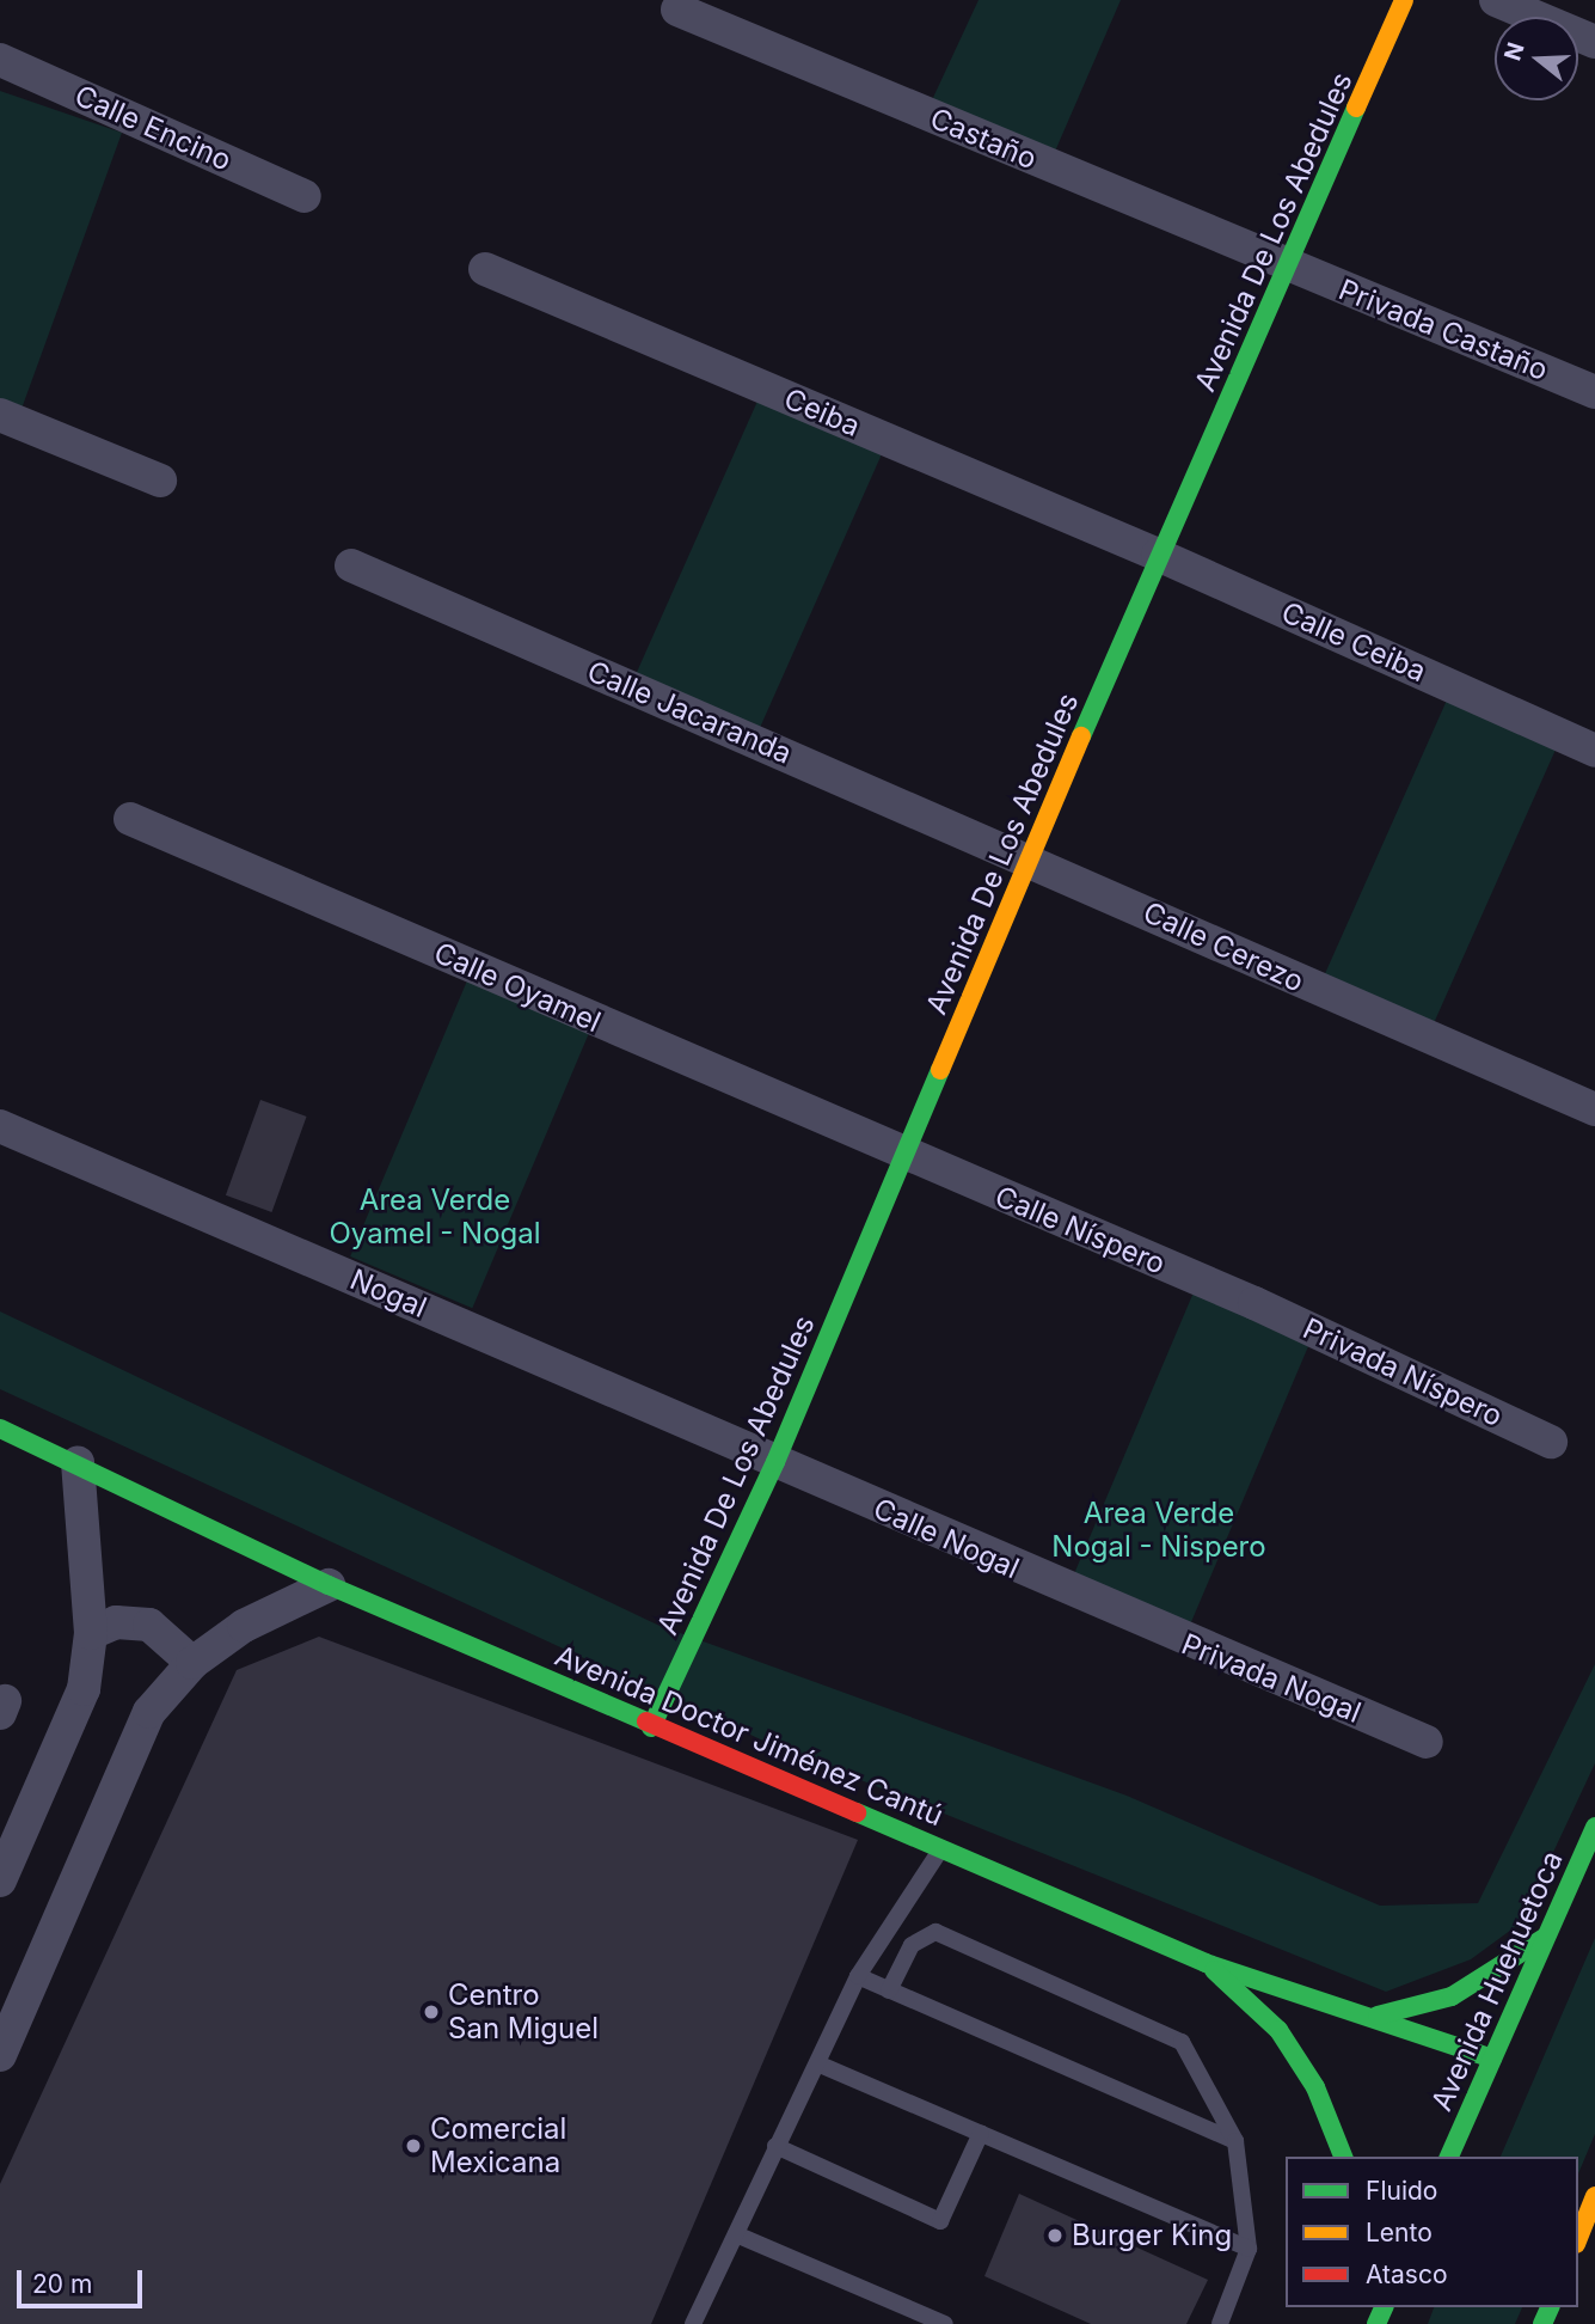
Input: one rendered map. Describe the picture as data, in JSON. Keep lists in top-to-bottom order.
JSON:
{
  "streets": {
    "street": [
      "Calle Encino",
      "Castaño",
      "Avenida De Los Abedules",
      "Privada Castaño",
      "Ceiba",
      "Calle Ceiba",
      "Calle Jacaranda",
      "Calle Cerezo",
      "Calle Oyamel",
      "Calle Níspero",
      "Nogal",
      "Privada Níspero",
      "Calle Nogal",
      "Privada Nogal",
      "Avenida Doctor Jiménez Cantú",
      "Avenida Huehuetoca"
    ]
  },
  "crossings": [
    ["Castaño", "Avenida De Los Abedules"],
    ["Castaño", "Privada Castaño"],
    ["Avenida De Los Abedules", "Privada Castaño"],
    ["Avenida De Los Abedules", "Ceiba"],
    ["Avenida De Los Abedules", "Calle Ceiba"],
    ["Avenida De Los Abedules", "Calle Jacaranda"],
    ["Avenida De Los Abedules", "Calle Cerezo"],
    ["Avenida De Los Abedules", "Calle Oyamel"],
    ["Avenida De Los Abedules", "Calle Níspero"],
    ["Avenida De Los Abedules", "Nogal"],
    ["Avenida De Los Abedules", "Calle Nogal"],
    ["Avenida De Los Abedules", "Avenida Doctor Jiménez Cantú"],
    ["Ceiba", "Calle Ceiba"],
    ["Calle Jacaranda", "Calle Cerezo"],
    ["Calle Oyamel", "Calle Níspero"],
    ["Calle Níspero", "Privada Níspero"],
    ["Nogal", "Calle Nogal"],
    ["Calle Nogal", "Privada Nogal"],
    ["Avenida Doctor Jiménez Cantú", "Avenida Huehuetoca"]
  ],
  "parks": ["Area Verde Oyamel - Nogal", "Area Verde Nogal - Nispero"],
  "places": ["Centro San Miguel", "Comercial Mexicana", "Burger King"],
  "legend": ["Fluido", "Lento", "Atasco"],
  "scale_bar": "20 m",
  "north": "left"
}
